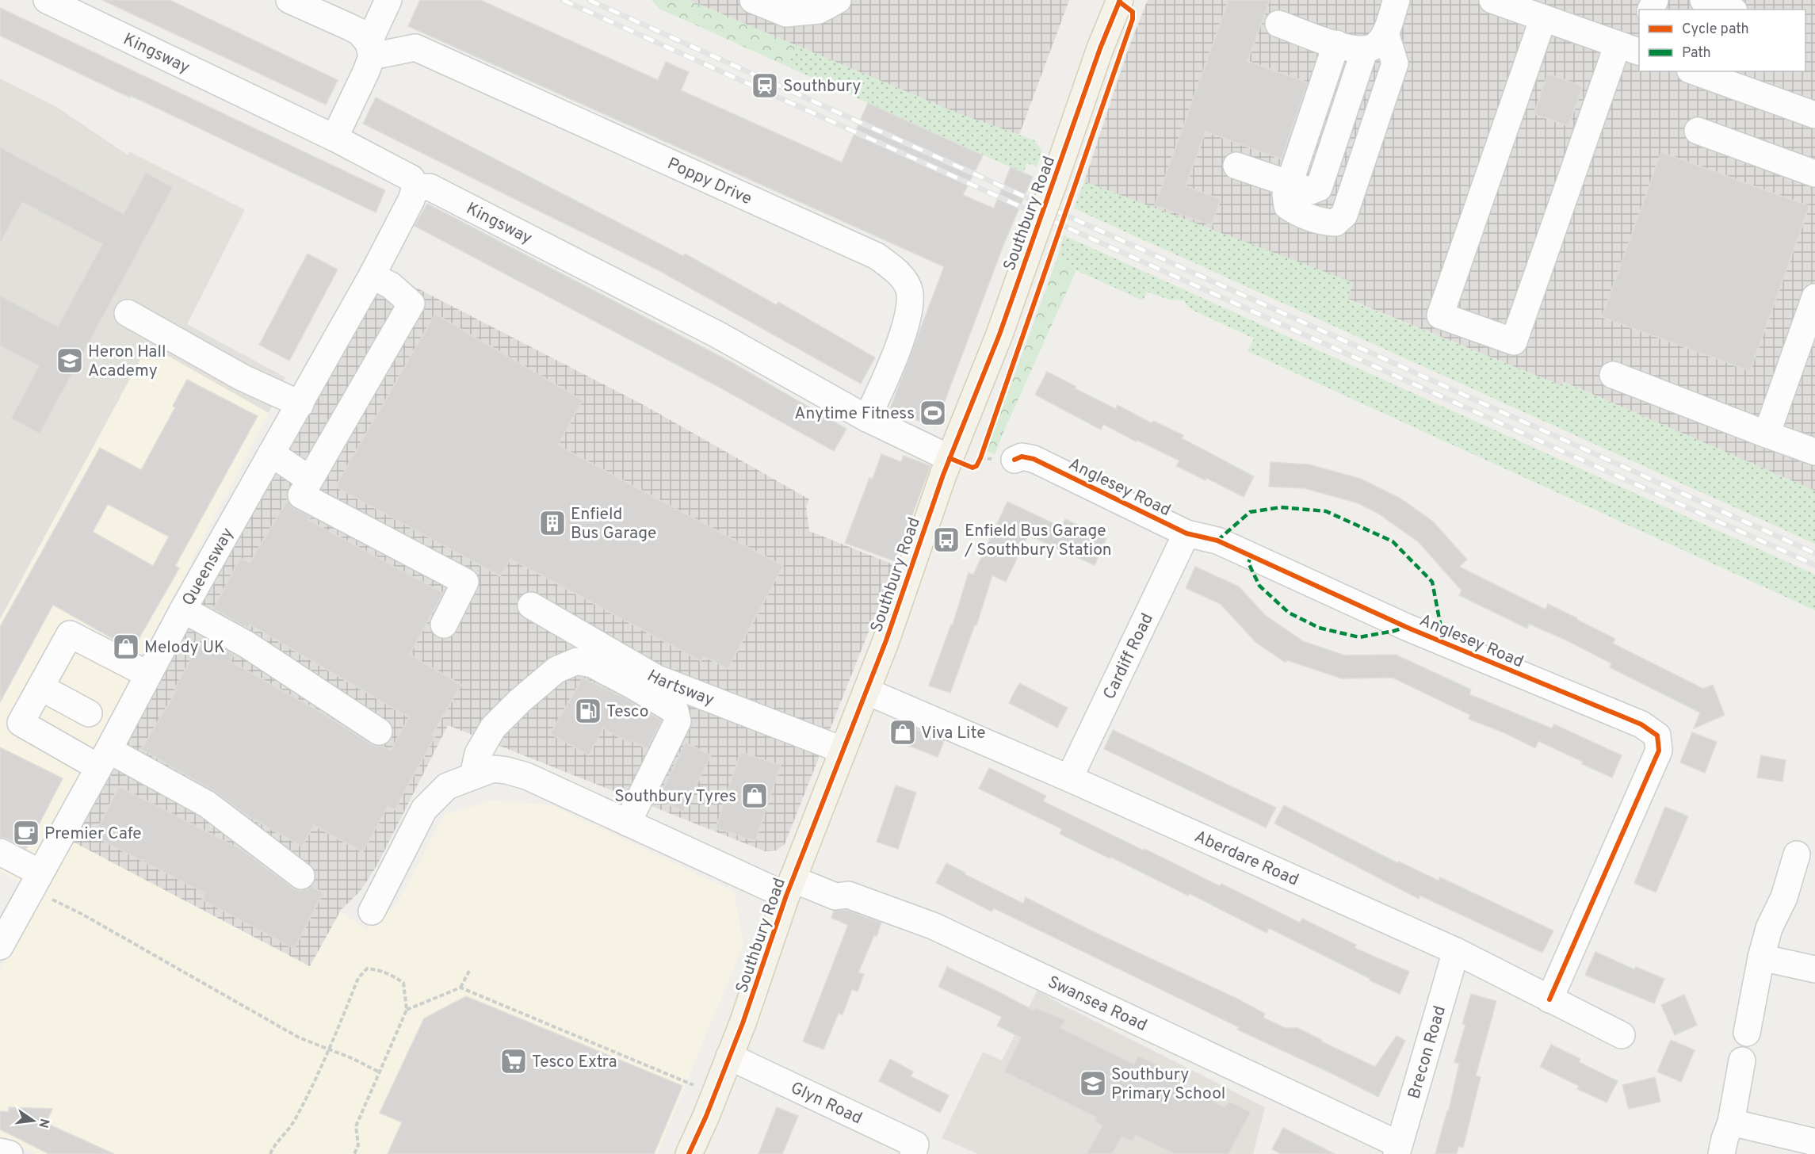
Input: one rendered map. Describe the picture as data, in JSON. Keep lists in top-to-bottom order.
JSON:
{
  "streets": {
    "main road": ["Southbury Road"],
    "street": [
      "Kingsway",
      "Poppy Drive",
      "Anglesey Road",
      "Queensway",
      "Cardiff Road",
      "Hartsway",
      "Aberdare Road",
      "Swansea Road",
      "Brecon Road",
      "Glyn Road"
    ]
  },
  "crossings": [
    ["Kingsway", "Poppy Drive"],
    ["Kingsway", "Southbury Road"],
    ["Kingsway", "Queensway"],
    ["Southbury Road", "Hartsway"],
    ["Southbury Road", "Aberdare Road"],
    ["Southbury Road", "Swansea Road"],
    ["Southbury Road", "Glyn Road"],
    ["Anglesey Road", "Cardiff Road"],
    ["Anglesey Road", "Aberdare Road"],
    ["Cardiff Road", "Aberdare Road"],
    ["Aberdare Road", "Brecon Road"],
    ["Swansea Road", "Brecon Road"]
  ],
  "places": {
    "station": ["Southbury"],
    "school or university": ["Heron Hall Academy", "Southbury Primary School"],
    "sports": ["Anytime Fitness"],
    "building": ["Enfield Bus Garage"],
    "bus stop": ["Enfield Bus Garage / Southbury Station"],
    "shop": ["Melody UK", "Viva Lite", "Southbury Tyres"],
    "fuel station": ["Tesco"],
    "cafe": ["Premier Cafe"],
    "supermarket": ["Tesco Extra"]
  },
  "legend": ["Cycle path", "Path"],
  "north": "right"
}
